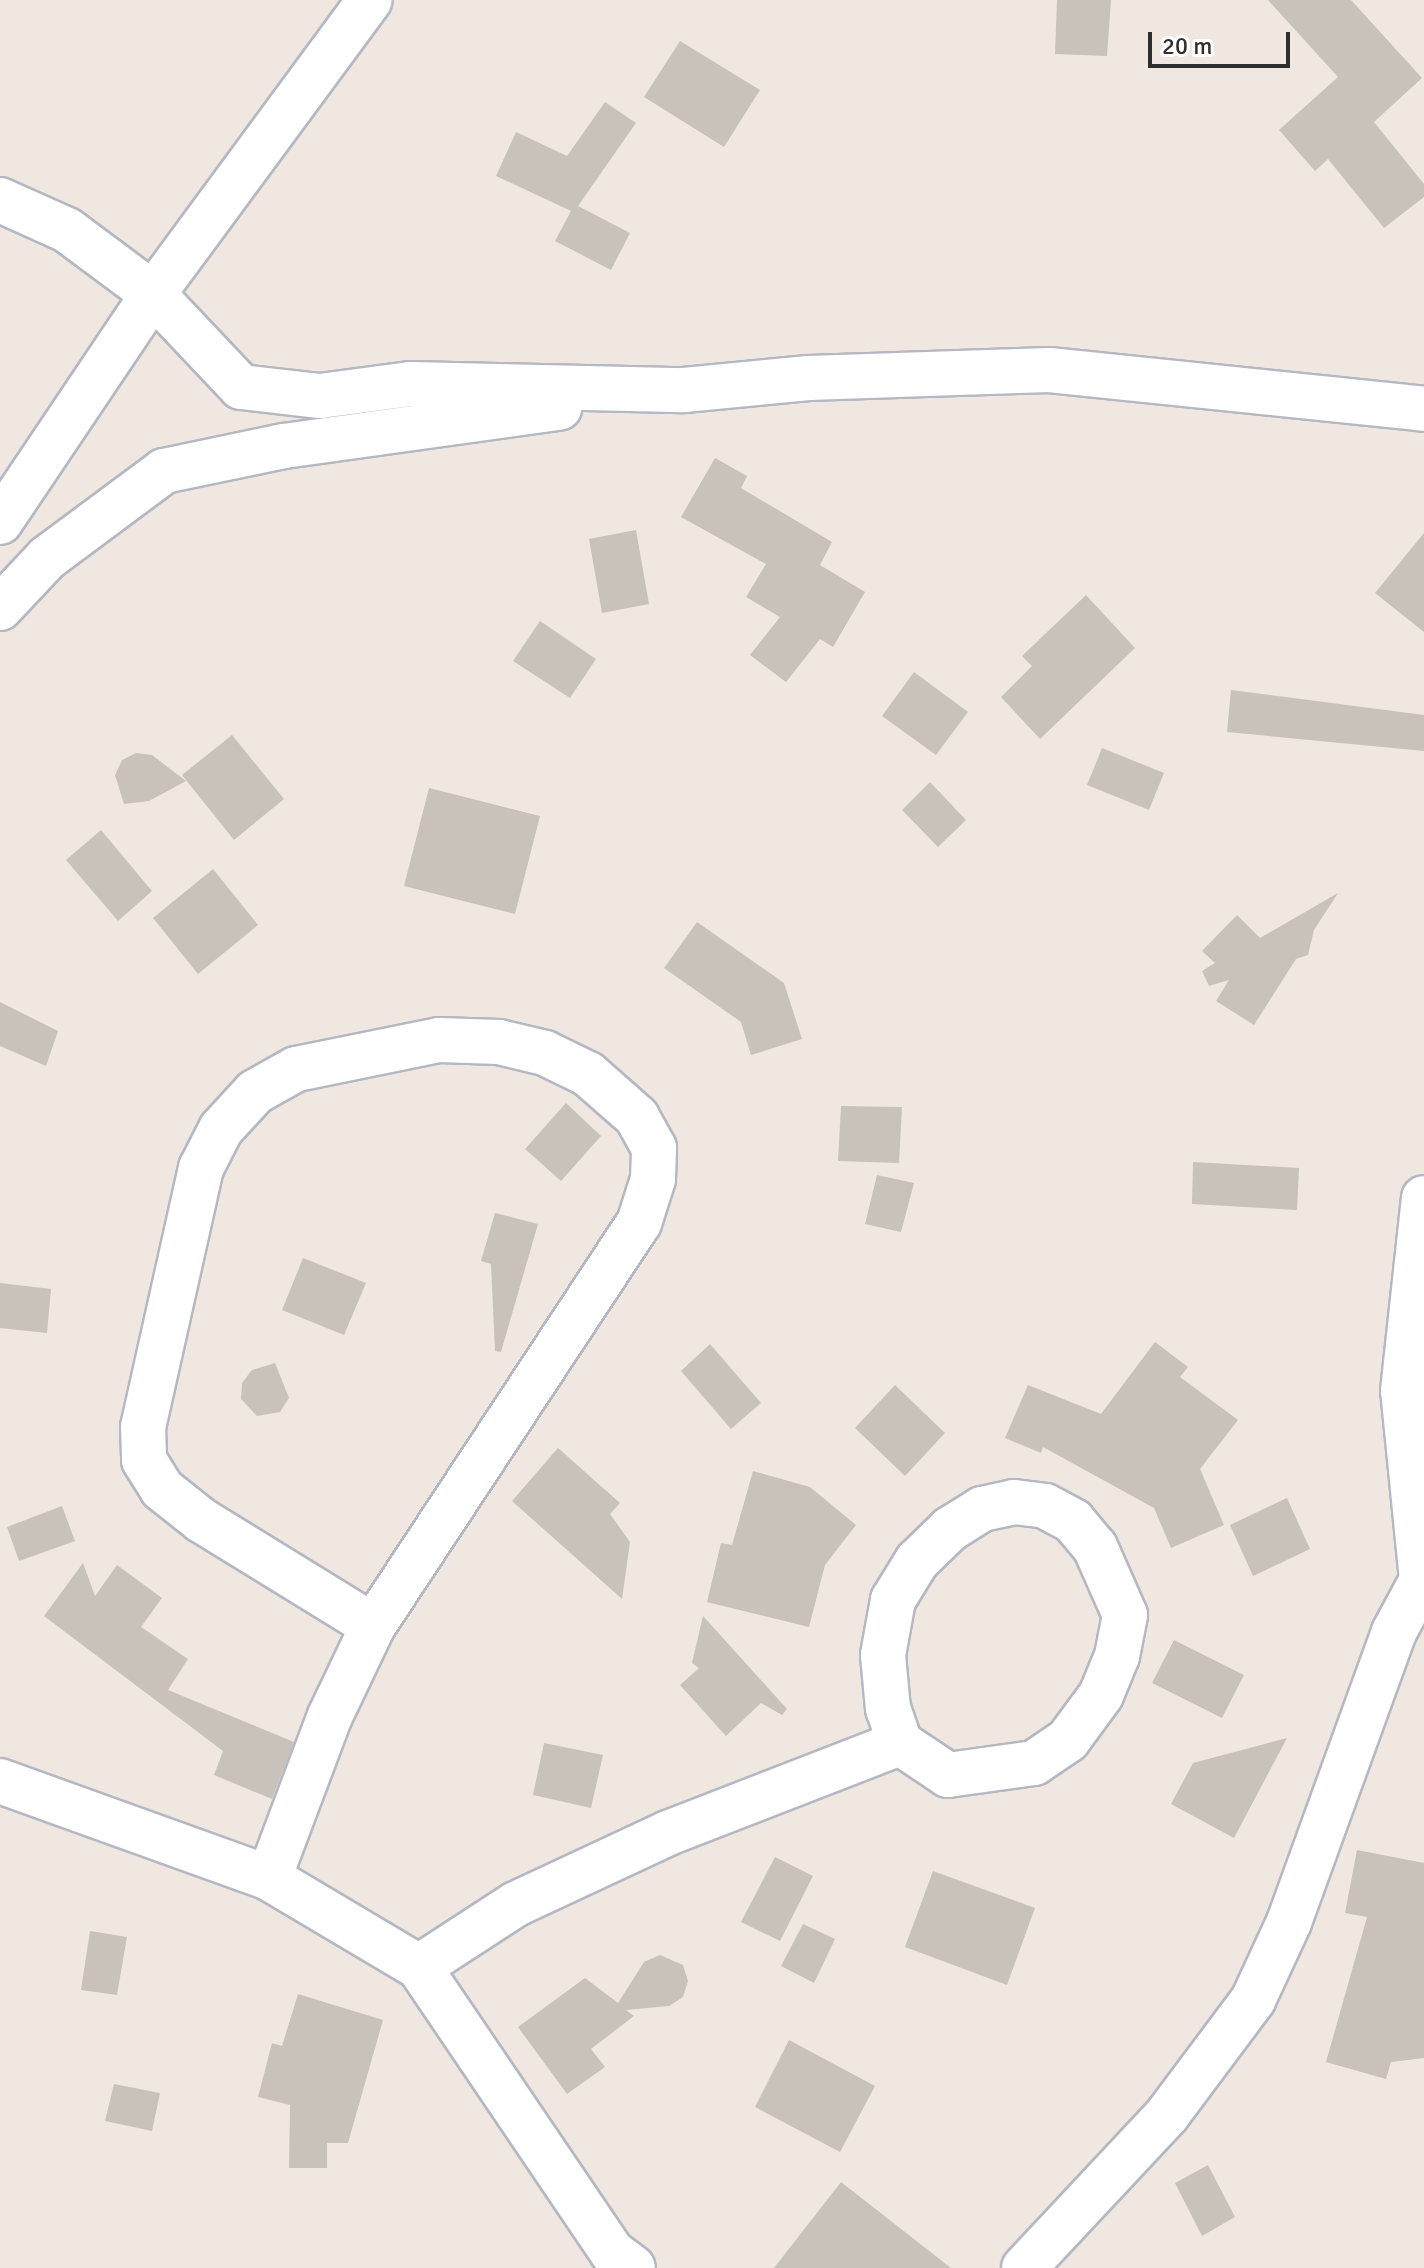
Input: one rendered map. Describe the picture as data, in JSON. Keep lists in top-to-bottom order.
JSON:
{
  "scale_bar": "20 m"
}
